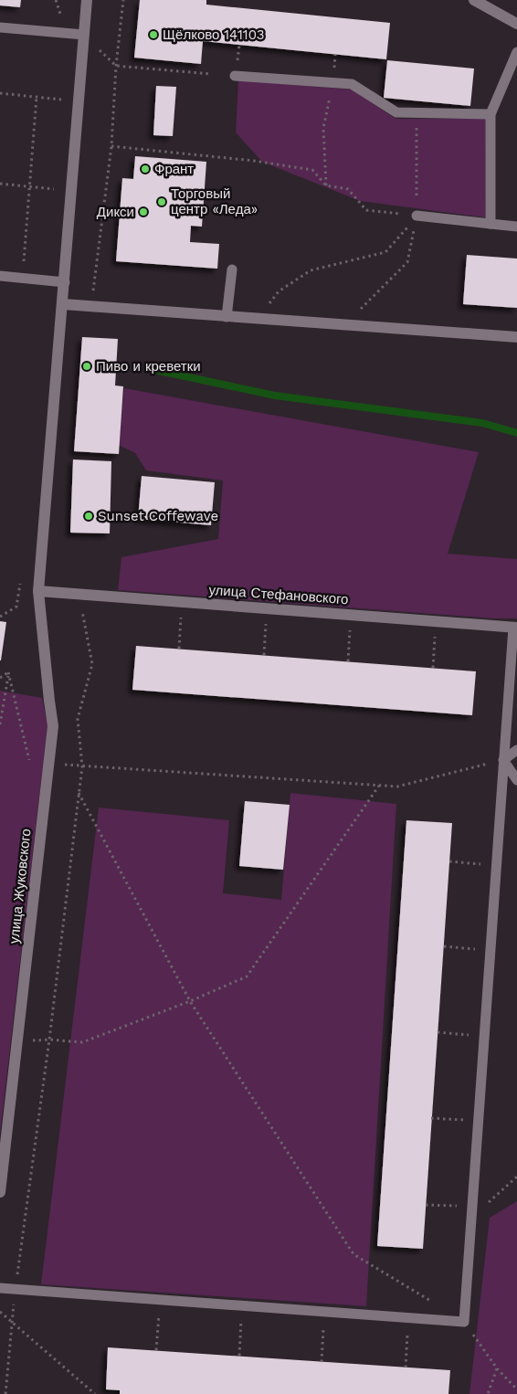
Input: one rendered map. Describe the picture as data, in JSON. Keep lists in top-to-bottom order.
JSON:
{
  "streets": {
    "street": ["улица Стефановского", "улица Жуковского"]
  },
  "crossings": [
    ["улица Стефановского", "улица Жуковского"]
  ],
  "places": [
    "Щёлково 141103",
    "Франт",
    "Торговый центр «Леда»",
    "Дикси",
    "Пиво и креветки",
    "Sunset Coffewave"
  ]
}
